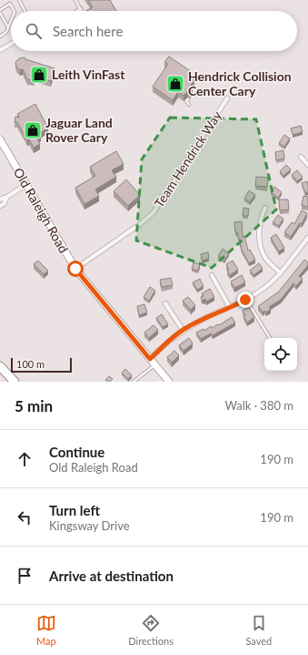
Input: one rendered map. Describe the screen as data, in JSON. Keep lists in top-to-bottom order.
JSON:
{
  "streets": {
    "street": ["Team Hendrick Way", "Old Raleigh Road"]
  },
  "crossings": [
    ["Team Hendrick Way", "Old Raleigh Road"]
  ],
  "places": {
    "shop": ["Leith VinFast", "Hendrick Collision Center Cary", "Jaguar Land Rover Cary"]
  },
  "scale_bar": "100 m",
  "page": {
    "search": "Search here",
    "scale": "100 m",
    "heading": ["5 min", "Walk · 380 m"],
    "list": [
      ["Continue", "Old Raleigh Road", "190 m"],
      ["Turn left", "Kingsway Drive", "190 m"],
      "Arrive at destination"
    ],
    "nav": ["Map", "Directions", "Saved"]
  }
}
